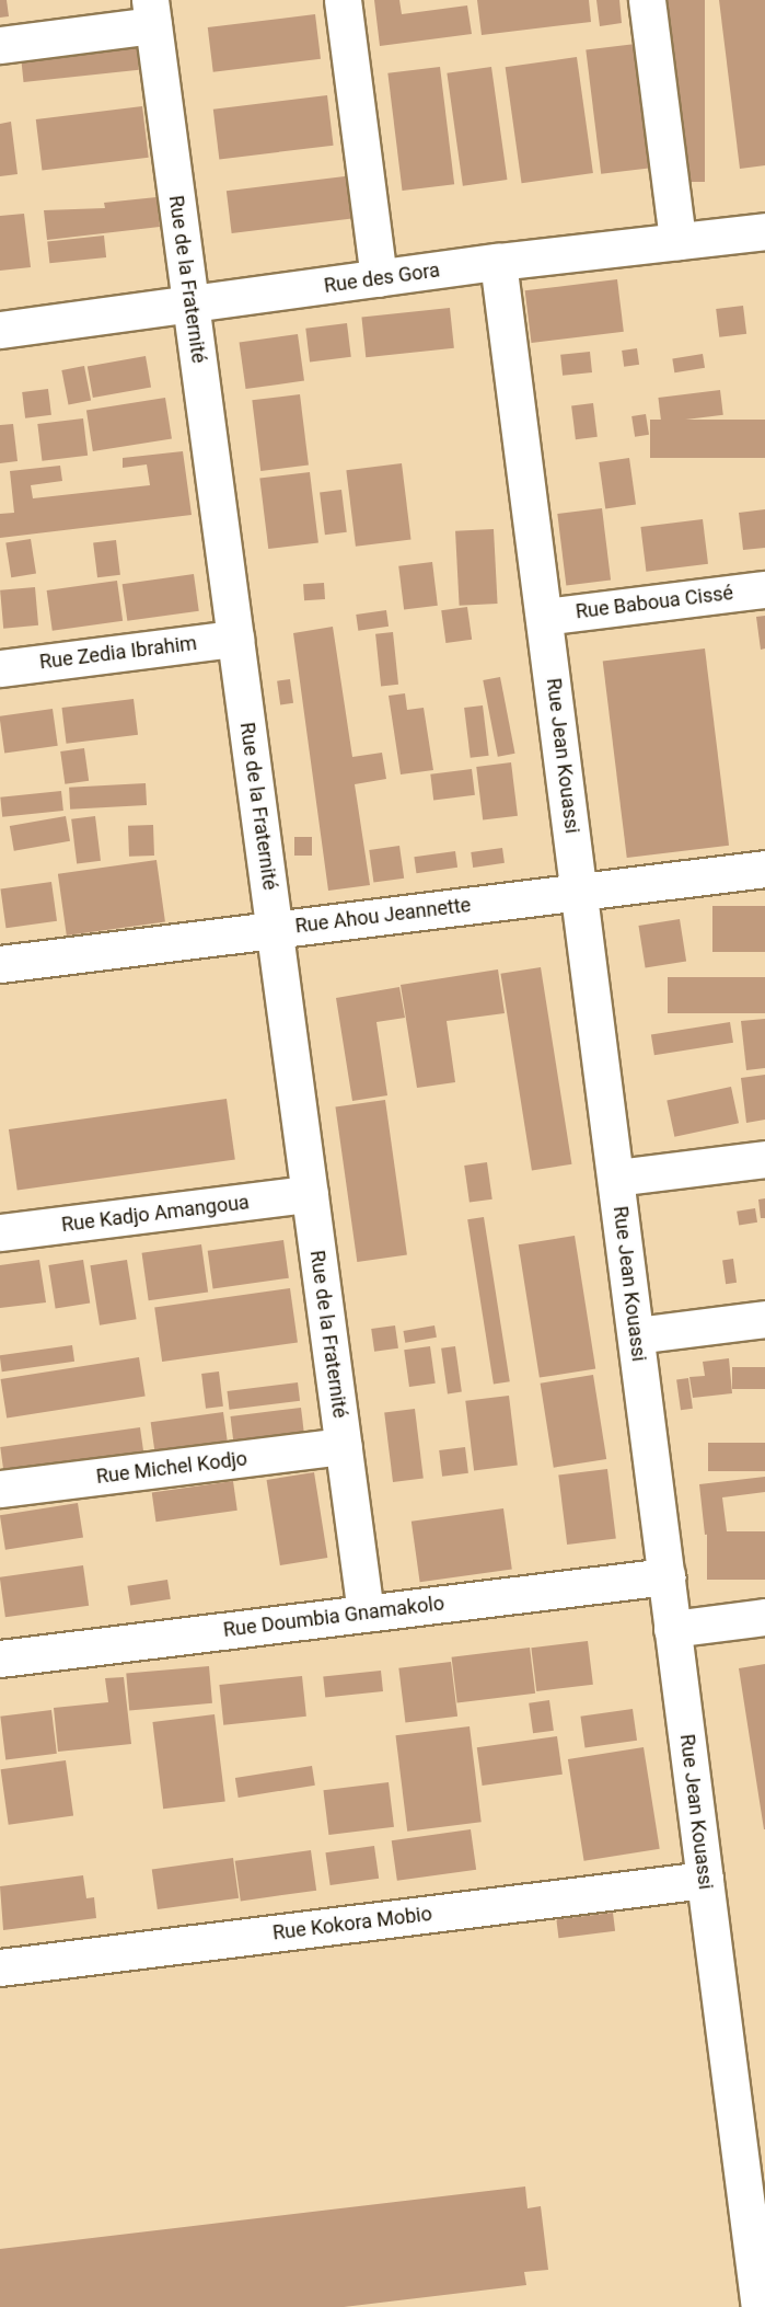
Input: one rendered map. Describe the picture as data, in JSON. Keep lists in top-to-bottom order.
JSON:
{
  "streets": {
    "street": [
      "Rue des Gora",
      "Rue de la Fraternité",
      "Rue Baboua Cissé",
      "Rue Zedia Ibrahim",
      "Rue Jean Kouassi",
      "Rue Ahou Jeannette",
      "Rue Kadjo Amangoua",
      "Rue Michel Kodjo",
      "Rue Doumbia Gnamakolo",
      "Rue Kokora Mobio"
    ]
  },
  "crossings": [
    ["Rue des Gora", "Rue de la Fraternité"],
    ["Rue des Gora", "Rue Jean Kouassi"],
    ["Rue de la Fraternité", "Rue Zedia Ibrahim"],
    ["Rue de la Fraternité", "Rue Ahou Jeannette"],
    ["Rue de la Fraternité", "Rue Kadjo Amangoua"],
    ["Rue de la Fraternité", "Rue Michel Kodjo"],
    ["Rue de la Fraternité", "Rue Doumbia Gnamakolo"],
    ["Rue Baboua Cissé", "Rue Jean Kouassi"],
    ["Rue Jean Kouassi", "Rue Ahou Jeannette"],
    ["Rue Jean Kouassi", "Rue Doumbia Gnamakolo"],
    ["Rue Jean Kouassi", "Rue Kokora Mobio"]
  ]
}
